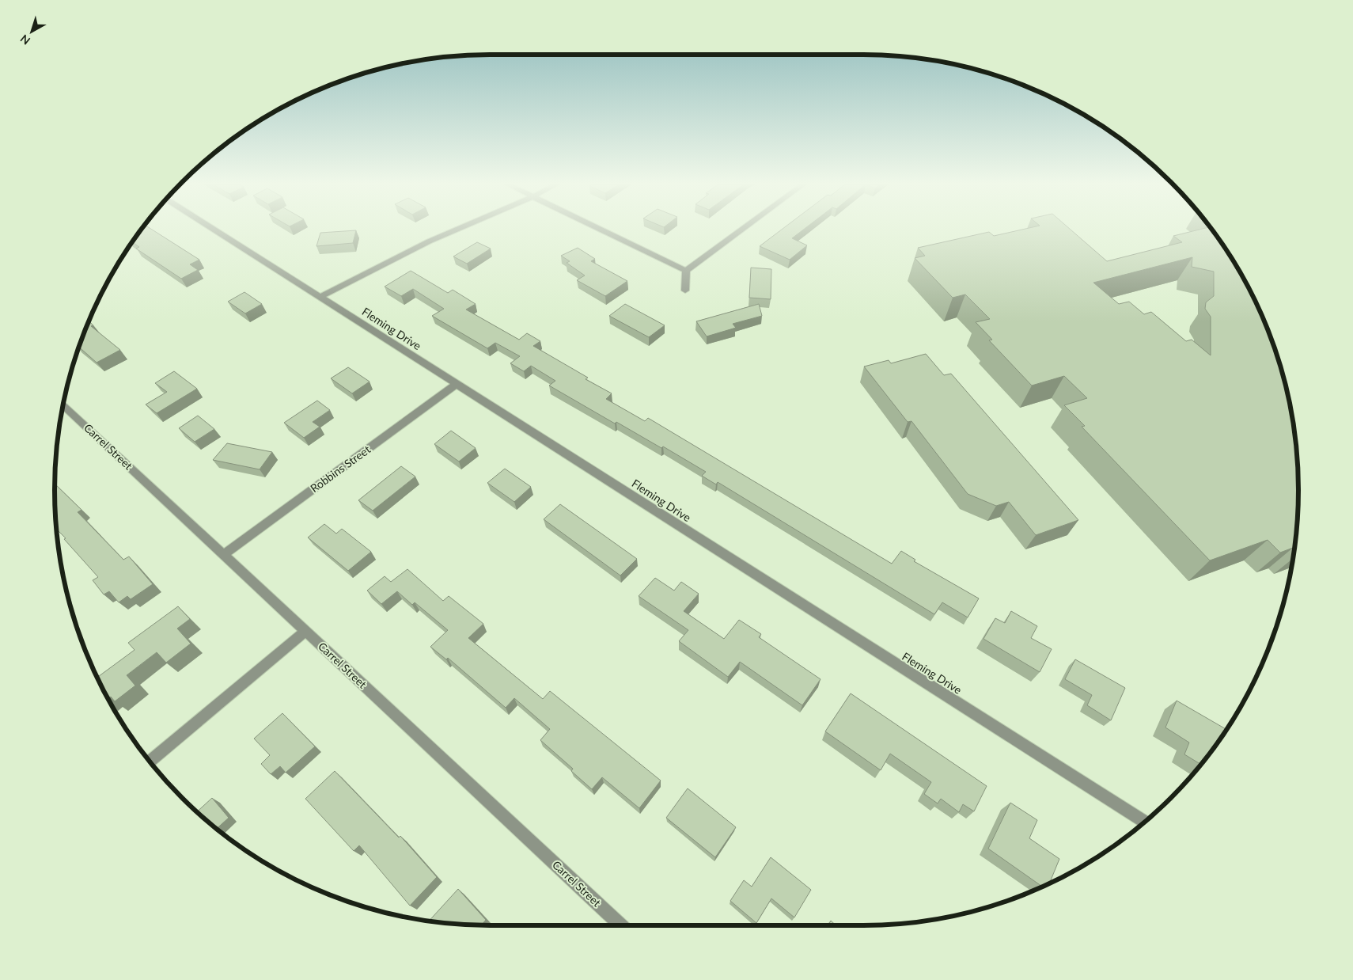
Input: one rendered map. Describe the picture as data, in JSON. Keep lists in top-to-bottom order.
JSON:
{
  "streets": {
    "street": ["Fleming Drive", "Carrel Street", "Robbins Street"]
  },
  "crossings": [
    ["Fleming Drive", "Robbins Street"],
    ["Carrel Street", "Robbins Street"]
  ],
  "north": "bottom left"
}
